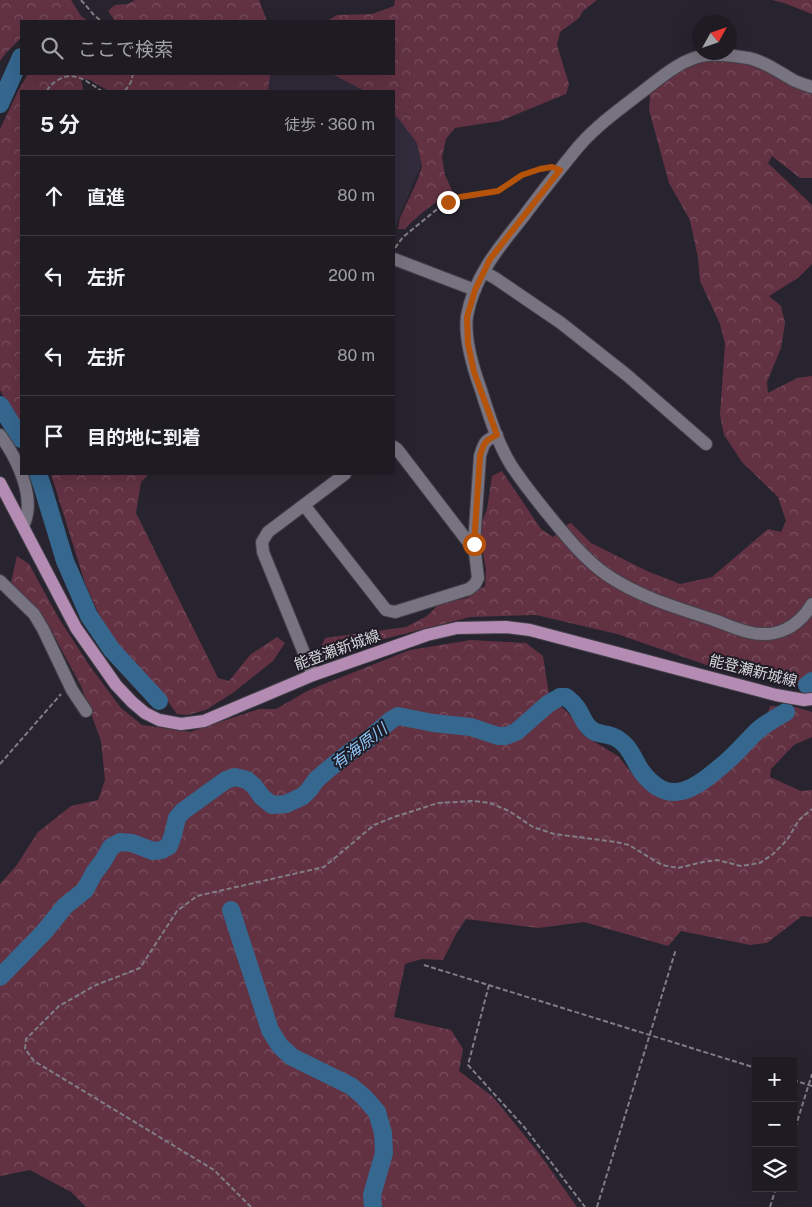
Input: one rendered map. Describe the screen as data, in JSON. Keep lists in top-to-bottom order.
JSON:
{
  "streets": {
    "main road": ["能登瀬新城線"]
  },
  "water": ["有海原川"],
  "north": "top right",
  "page": {
    "search": "ここで検索",
    "heading": ["5 分", "徒歩 · 360 m"],
    "list": [
      ["直進", "80 m"],
      ["左折", "200 m"],
      ["左折", "80 m"],
      "目的地に到着"
    ],
    "map_buttons": ["+", "−"]
  }
}
